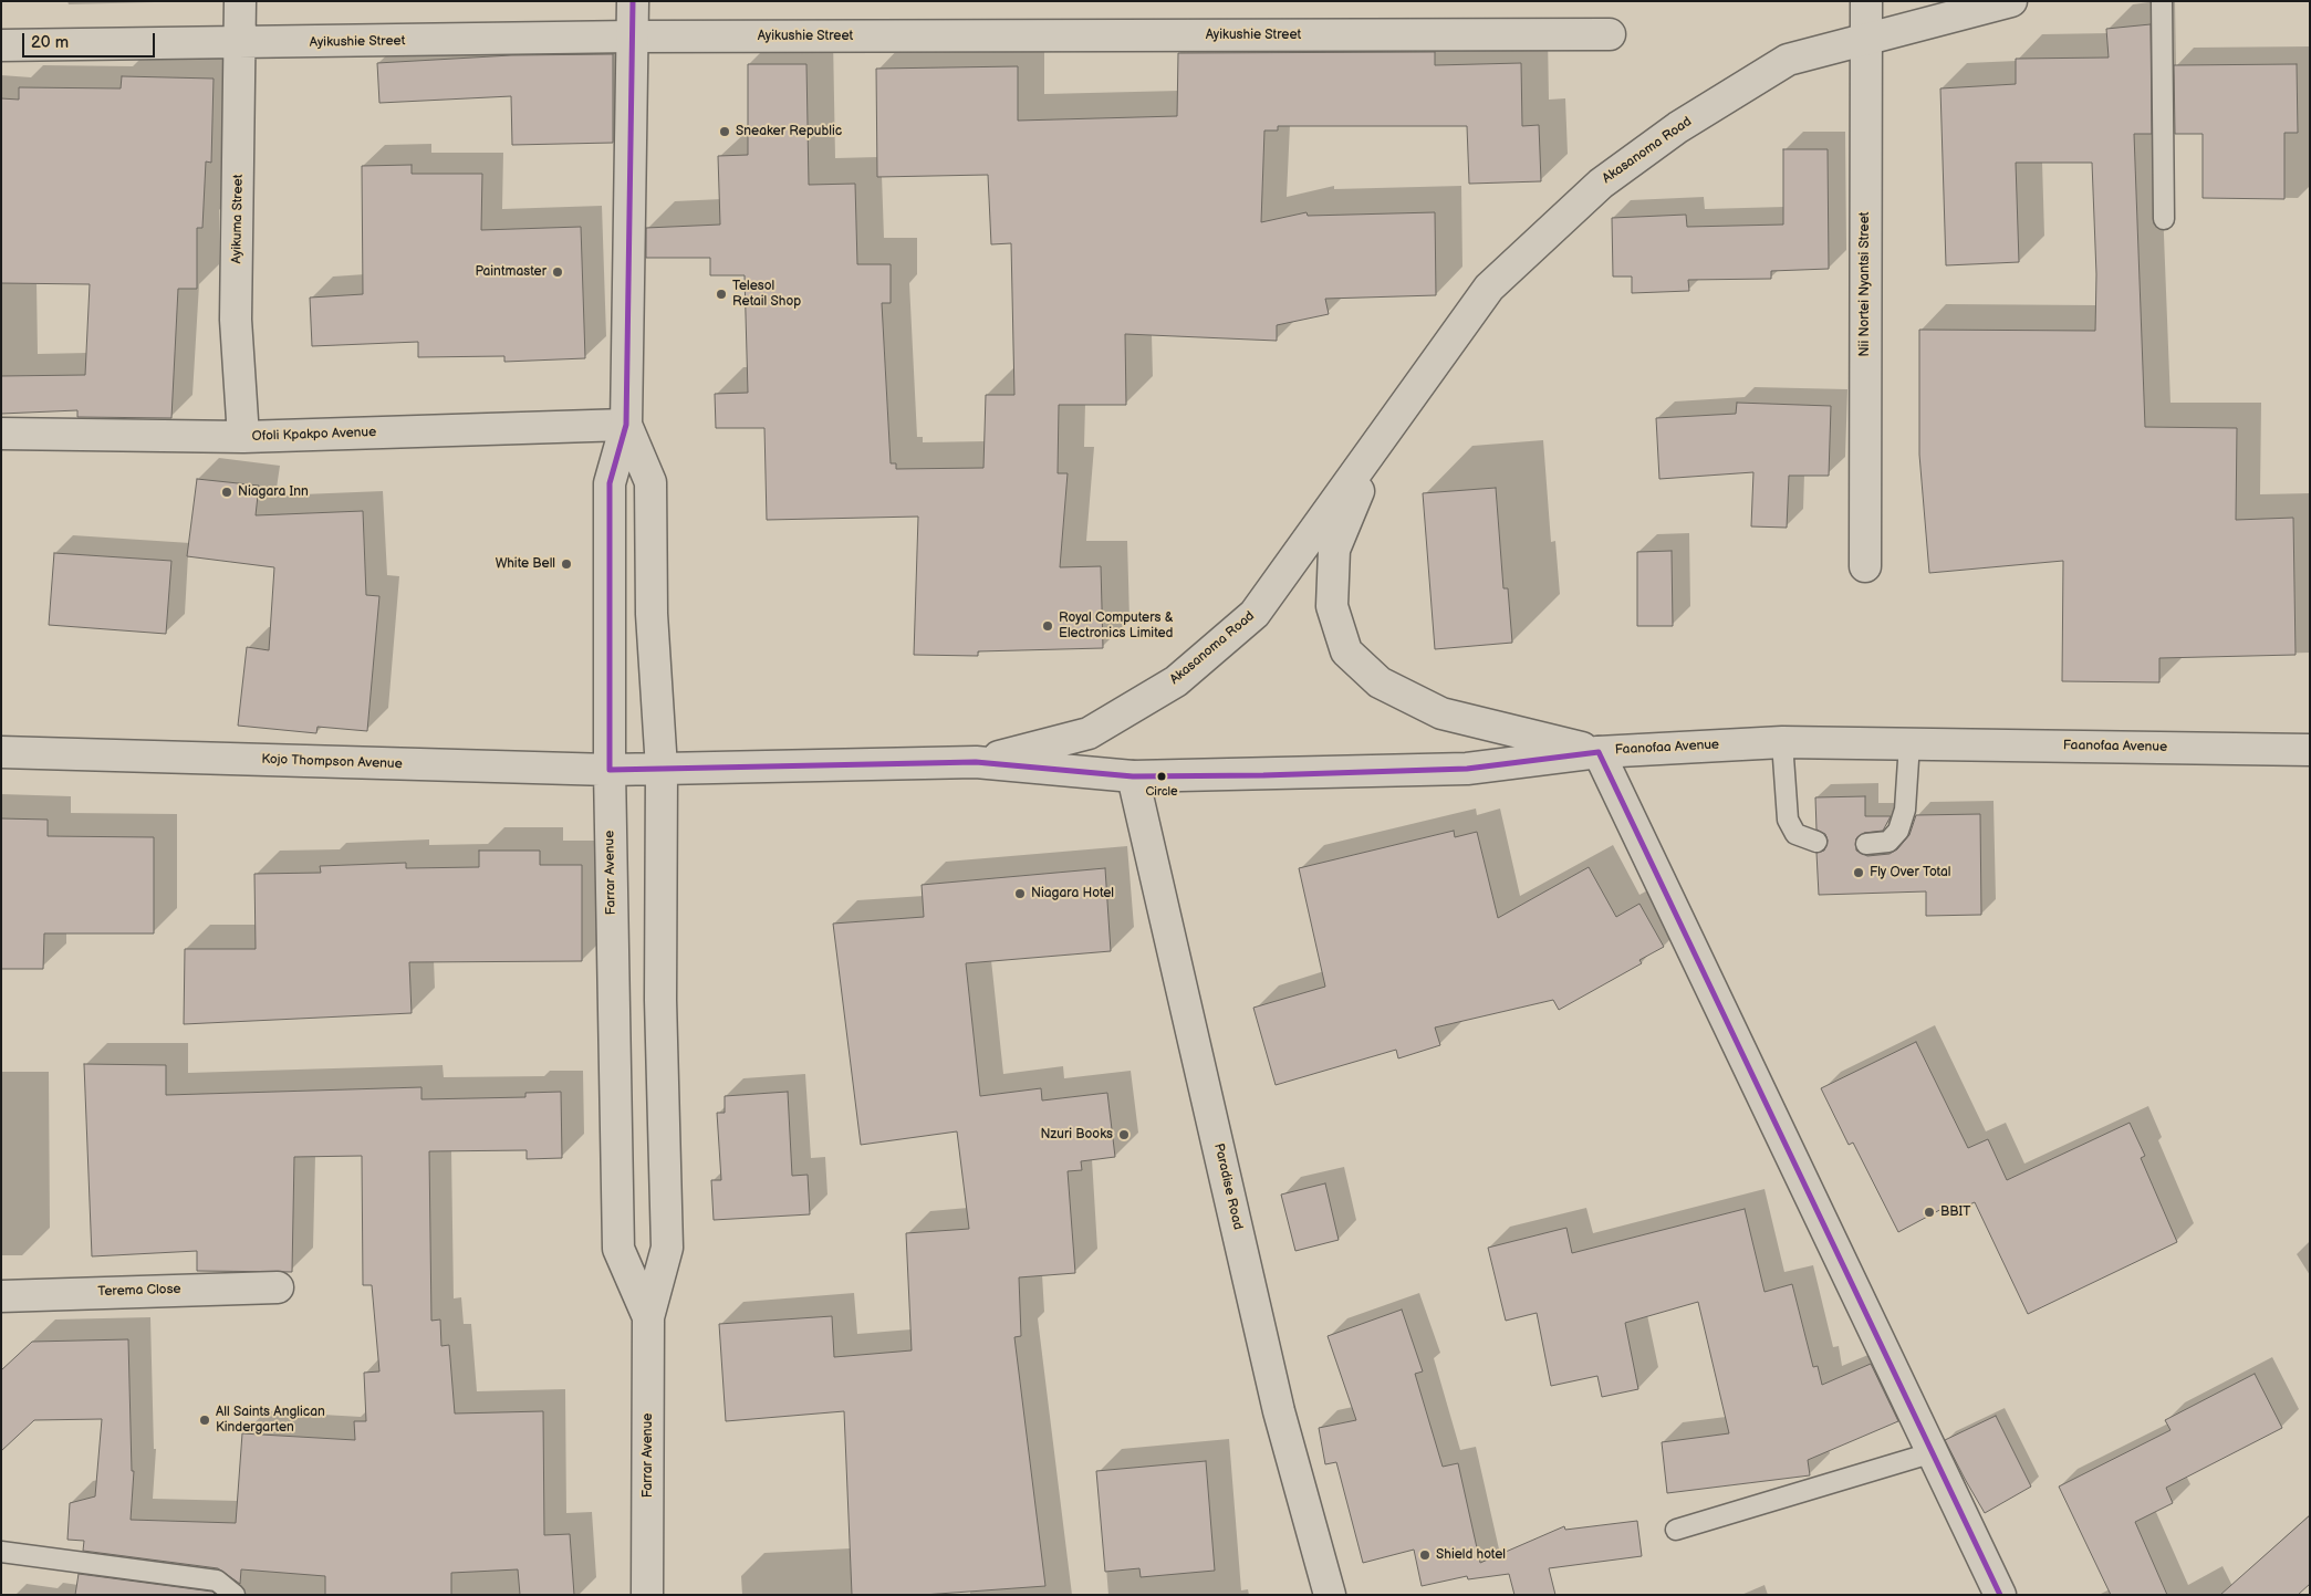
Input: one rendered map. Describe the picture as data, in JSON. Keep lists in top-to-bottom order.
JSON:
{
  "streets": {
    "main road": [
      "Ayikushie Street",
      "Akasanoma Road",
      "Ayikuma Street",
      "Nii Nortei Nyantsi Street",
      "Ofoli Kpakpo Avenue",
      "Faanofaa Avenue",
      "Kojo Thompson Avenue",
      "Farrar Avenue",
      "Paradise Road",
      "Terema Close"
    ]
  },
  "crossings": [
    ["Ayikushie Street", "Ayikuma Street"],
    ["Ayikushie Street", "Farrar Avenue"],
    ["Akasanoma Road", "Nii Nortei Nyantsi Street"],
    ["Akasanoma Road", "Faanofaa Avenue"],
    ["Ayikuma Street", "Ofoli Kpakpo Avenue"],
    ["Ofoli Kpakpo Avenue", "Farrar Avenue"],
    ["Faanofaa Avenue", "Kojo Thompson Avenue"],
    ["Faanofaa Avenue", "Farrar Avenue"],
    ["Faanofaa Avenue", "Paradise Road"],
    ["Kojo Thompson Avenue", "Farrar Avenue"]
  ],
  "places": [
    "Sneaker Republic",
    "Paintmaster",
    "Telesol Retail Shop",
    "Niagara Inn",
    "White Bell",
    "Royal Computers & Electronics Limited",
    "Circle",
    "Fly Over Total",
    "Niagara Hotel",
    "Nzuri Books",
    "BBIT",
    "All Saints Anglican Kindergarten",
    "Shield hotel"
  ],
  "scale_bar": "20 m"
}
